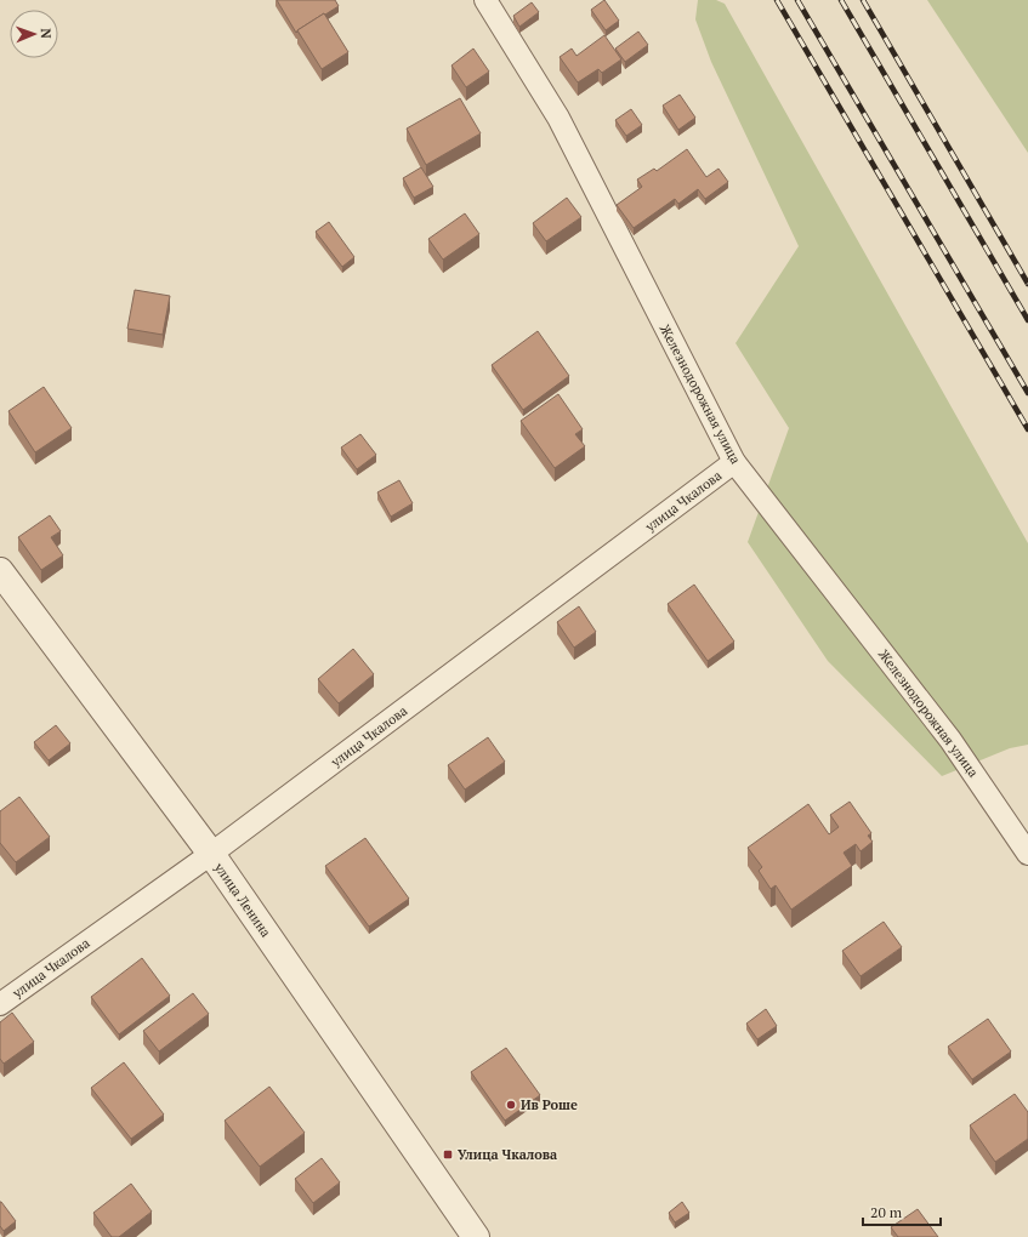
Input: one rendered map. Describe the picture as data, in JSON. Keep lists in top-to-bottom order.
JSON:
{
  "streets": {
    "street": ["Железнодорожная улица", "улица Чкалова", "улица Ленина"]
  },
  "crossings": [
    ["Железнодорожная улица", "улица Чкалова"],
    ["улица Чкалова", "улица Ленина"]
  ],
  "places": {
    "other": ["Ив Роше"],
    "transit": ["Улица Чкалова"]
  },
  "scale_bar": "20 m",
  "north": "right"
}
